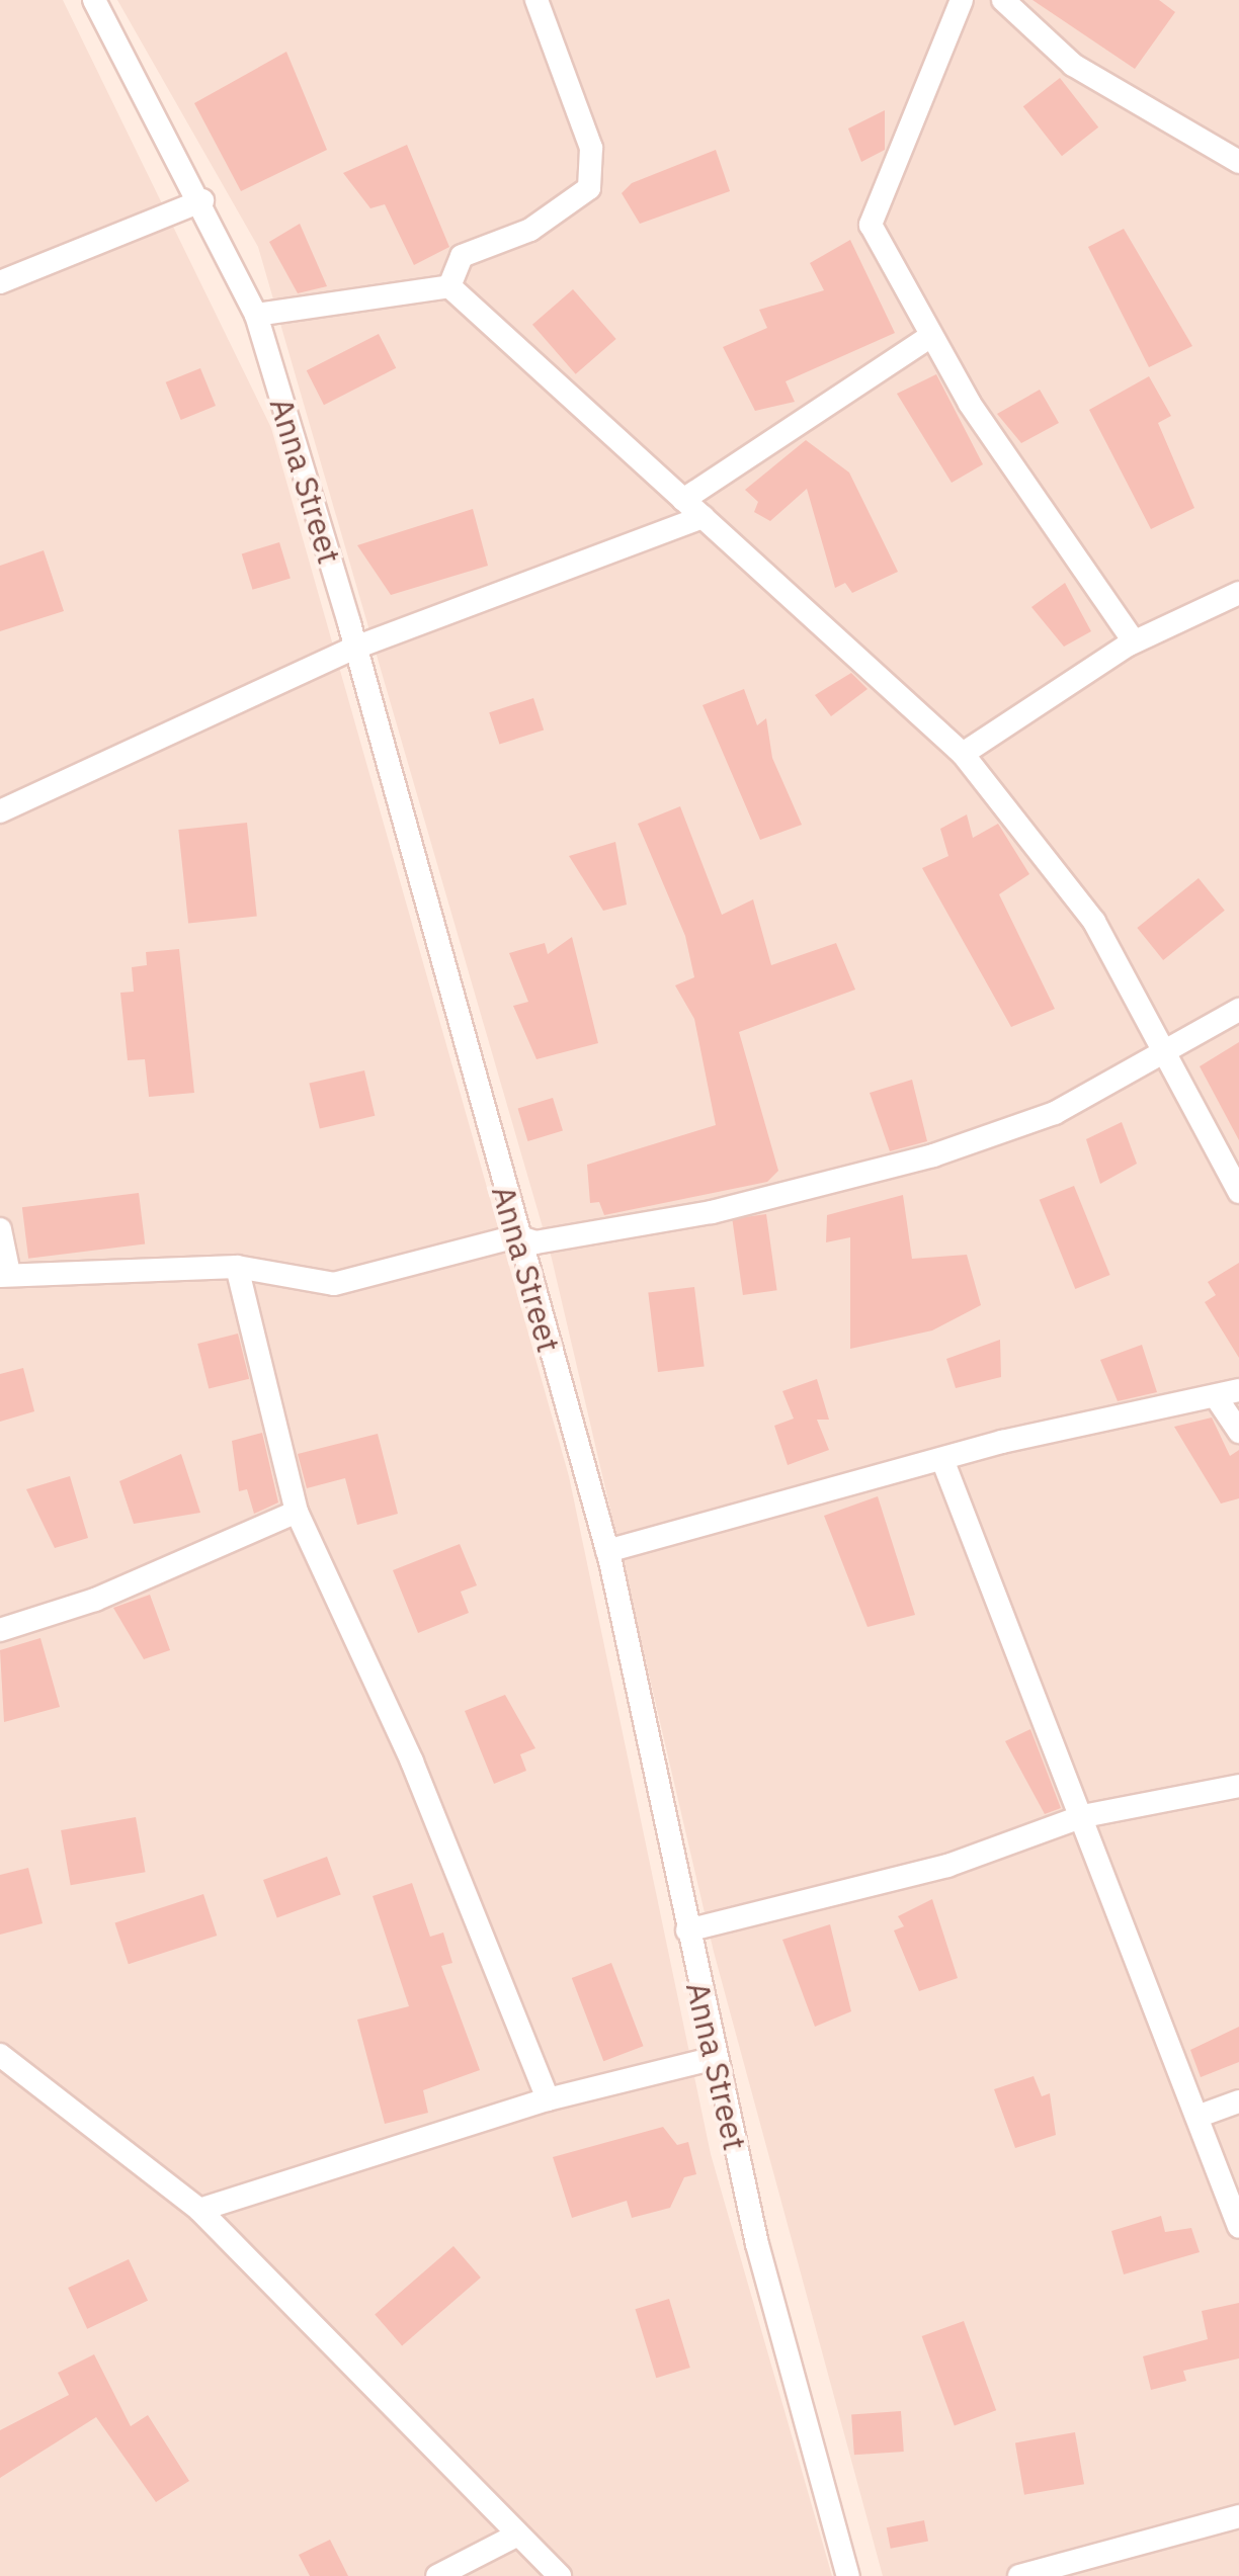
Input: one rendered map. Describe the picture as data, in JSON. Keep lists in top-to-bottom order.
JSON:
{
  "streets": {
    "street": ["Anna Street"]
  }
}
